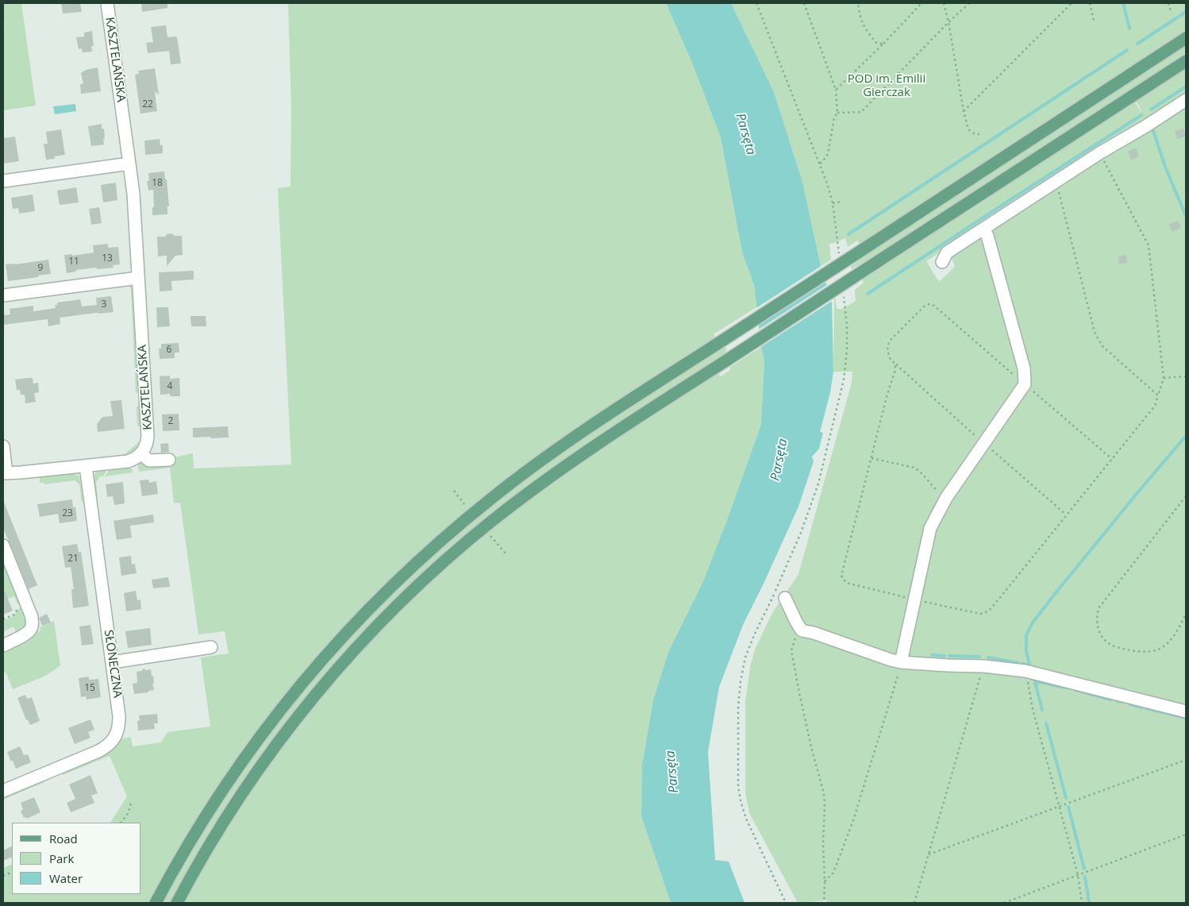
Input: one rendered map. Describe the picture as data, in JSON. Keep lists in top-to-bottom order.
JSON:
{
  "streets": {
    "street": ["KASZTELAŃSKA", "SŁONECZNA"]
  },
  "water": ["Parsęta"],
  "parks": ["POD im. Emilii Gierczak"],
  "house_numbers": [
    "22",
    "18",
    "13",
    "11",
    "9",
    "3",
    "6",
    "4",
    "2",
    "23",
    "21",
    "15"
  ],
  "legend": ["Road", "Park", "Water"]
}
